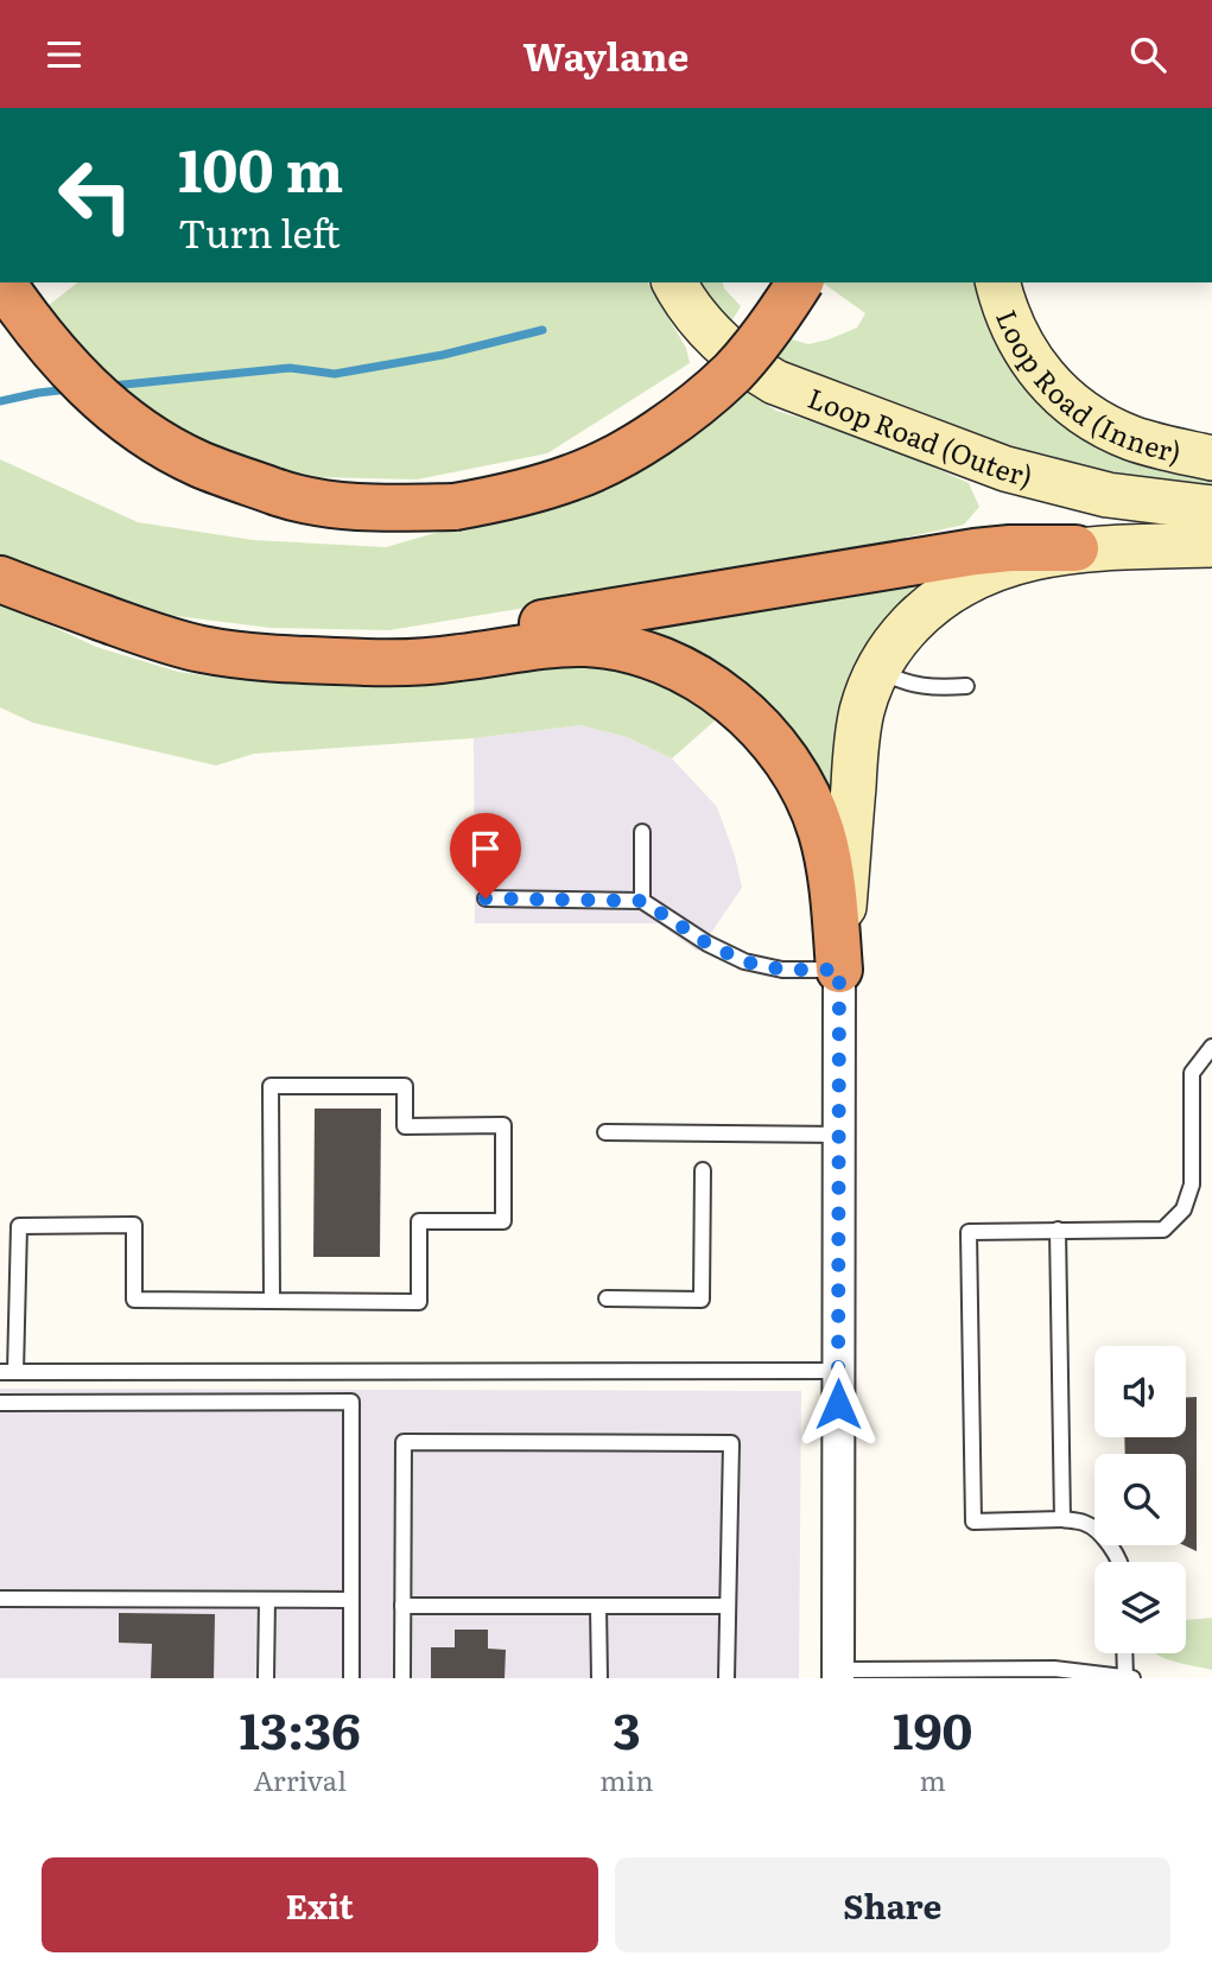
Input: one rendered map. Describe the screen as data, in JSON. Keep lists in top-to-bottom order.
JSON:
{
  "streets": {
    "main road": ["Loop Road (Inner)", "Loop Road (Outer)"]
  },
  "page": {
    "header": "Waylane",
    "turn": ["100 m", "Turn left"],
    "eta": [
      "13:36",
      "Arrival",
      "3",
      "min",
      "190",
      "m"
    ],
    "buttons": ["Exit", "Share"]
  }
}
